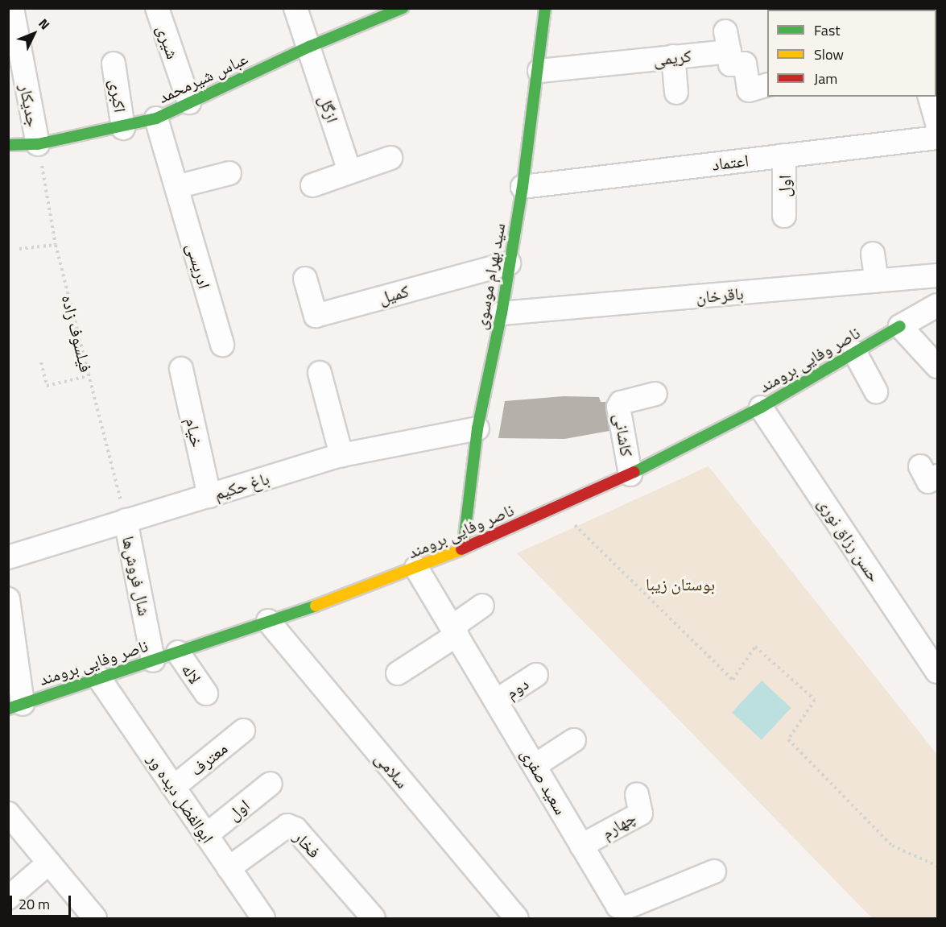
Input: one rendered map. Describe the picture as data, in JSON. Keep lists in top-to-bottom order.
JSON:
{
  "streets": {
    "street": [
      "شیری",
      "کریمی",
      "عباس شیرمحمد",
      "اکبری",
      "جدیکار",
      "ازگل",
      "اعتماد",
      "اول",
      "ادریسی",
      "سید بهرام موسوی",
      "کمیل",
      "باقرخان",
      "ناصر وفایی برومند",
      "خیام",
      "کاشانی",
      "باغ حکیم",
      "حسن رزاق نوری",
      "شال فروش‌ها",
      "لاله",
      "دوم",
      "معترف",
      "سلامی",
      "سعید صفری",
      "ابوالفضل دیده ور",
      "چهارم",
      "فخار"
    ],
    "path": ["فیلسوف زاده"]
  },
  "crossings": [
    ["شیری", "عباس شیرمحمد"],
    ["کریمی", "سید بهرام موسوی"],
    ["عباس شیرمحمد", "اکبری"],
    ["عباس شیرمحمد", "جدیکار"],
    ["عباس شیرمحمد", "ازگل"],
    ["عباس شیرمحمد", "ادریسی"],
    ["عباس شیرمحمد", "فیلسوف زاده"],
    ["جدیکار", "فیلسوف زاده"],
    ["اعتماد", "اول"],
    ["اعتماد", "سید بهرام موسوی"],
    ["اول", "ابوالفضل دیده ور"],
    ["سید بهرام موسوی", "کمیل"],
    ["سید بهرام موسوی", "باقرخان"],
    ["سید بهرام موسوی", "ناصر وفایی برومند"],
    ["سید بهرام موسوی", "باغ حکیم"],
    ["فیلسوف زاده", "باغ حکیم"],
    ["فیلسوف زاده", "شال فروش‌ها"],
    ["ناصر وفایی برومند", "کاشانی"],
    ["ناصر وفایی برومند", "حسن رزاق نوری"],
    ["ناصر وفایی برومند", "شال فروش‌ها"],
    ["ناصر وفایی برومند", "لاله"],
    ["ناصر وفایی برومند", "سلامی"],
    ["ناصر وفایی برومند", "سعید صفری"],
    ["ناصر وفایی برومند", "ابوالفضل دیده ور"],
    ["خیام", "باغ حکیم"],
    ["باغ حکیم", "شال فروش‌ها"],
    ["دوم", "سعید صفری"],
    ["معترف", "ابوالفضل دیده ور"],
    ["سعید صفری", "چهارم"],
    ["ابوالفضل دیده ور", "فخار"]
  ],
  "parks": ["بوستان زیبا"],
  "legend": ["Fast", "Slow", "Jam"],
  "scale_bar": "20 m",
  "north": "top right"
}
